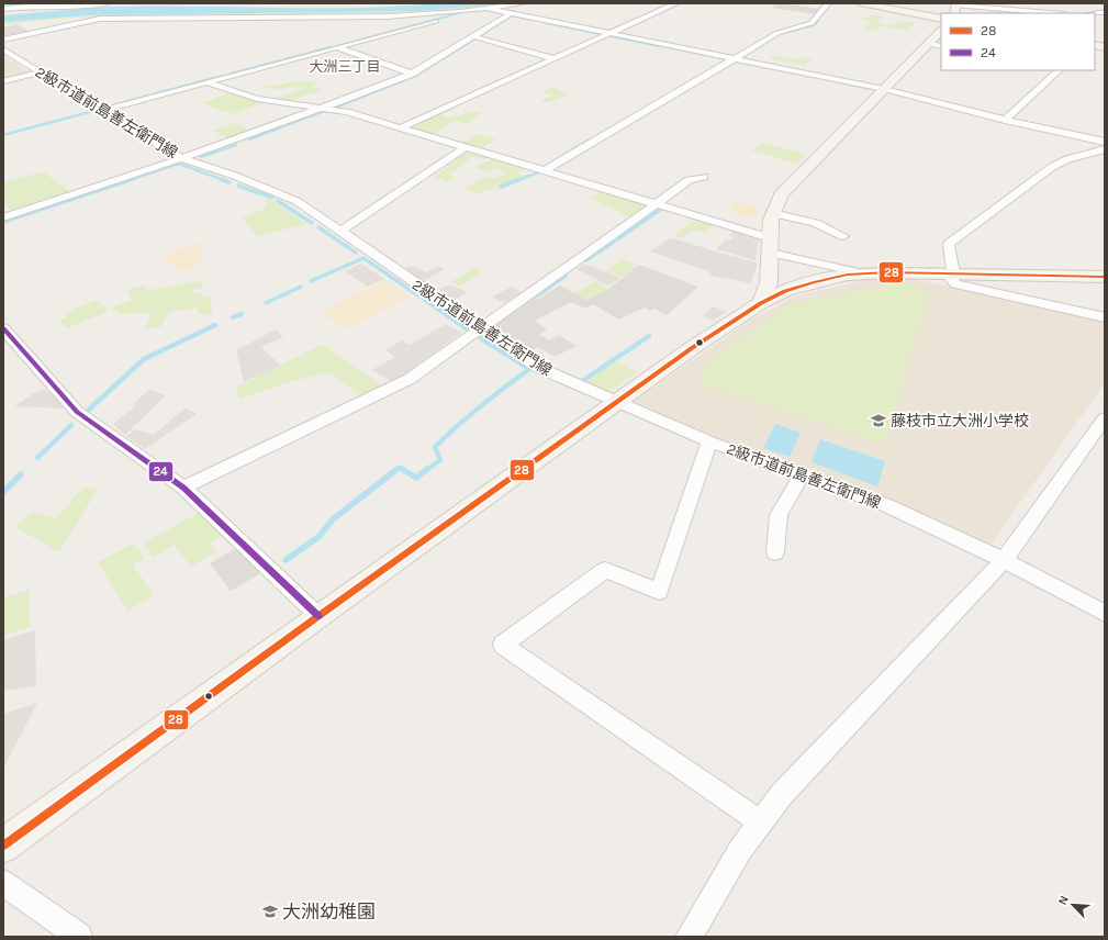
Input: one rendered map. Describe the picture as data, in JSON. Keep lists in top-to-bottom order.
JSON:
{
  "streets": {
    "street": ["2級市道前島善左衛門線"]
  },
  "districts": ["大洲三丁目"],
  "places": {
    "school or university": ["藤枝市立大洲小学校", "大洲幼稚園"]
  },
  "lines": ["transit line 28", "transit line 24"],
  "legend": ["28", "24"],
  "north": "top left"
}
